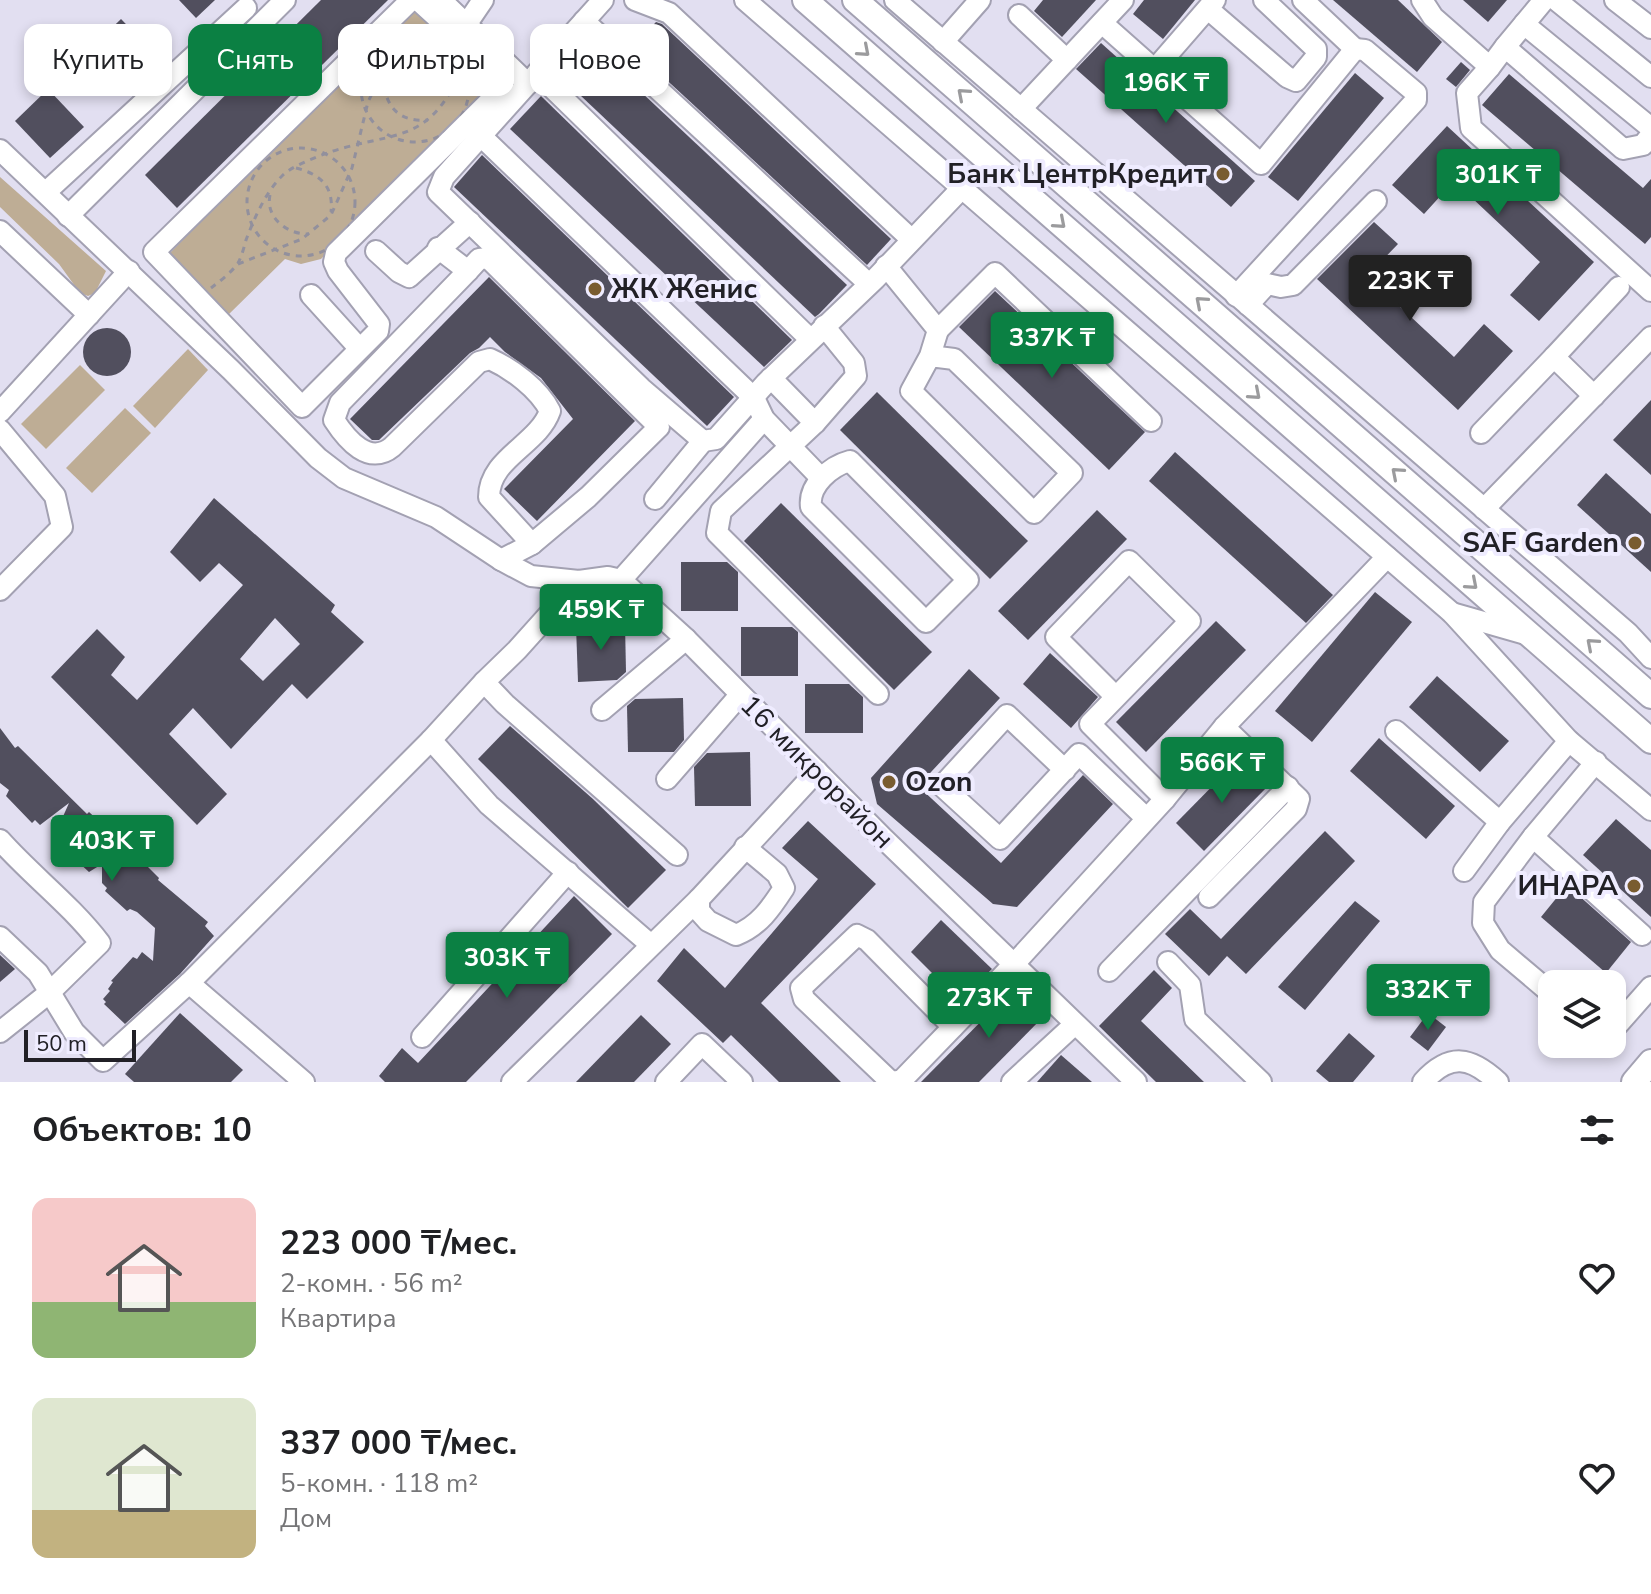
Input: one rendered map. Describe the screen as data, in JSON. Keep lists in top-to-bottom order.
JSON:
{
  "streets": {
    "street": ["16 микрорайон"]
  },
  "places": [
    "Банк ЦентрКредит",
    "ЖК Женис",
    "SAF Garden",
    "Ozon",
    "ИНАРА"
  ],
  "scale_bar": "50 m",
  "page": {
    "chip": [
      "Купить",
      "Снять",
      "Фильтры",
      "Новое"
    ],
    "price": [
      "196K ₸",
      "301K ₸",
      "223K ₸",
      "337K ₸",
      "459K ₸",
      "566K ₸",
      "403K ₸",
      "303K ₸",
      "332K ₸",
      "273K ₸"
    ],
    "scale": "50 m",
    "heading": "Объектов: 10",
    "list": [
      {
        "name": "223 000 ₸/мес.",
        "note": "2-комн. · 56 m² · Квартира"
      },
      {
        "name": "337 000 ₸/мес.",
        "note": "5-комн. · 118 m² · Дом"
      }
    ]
  }
}
